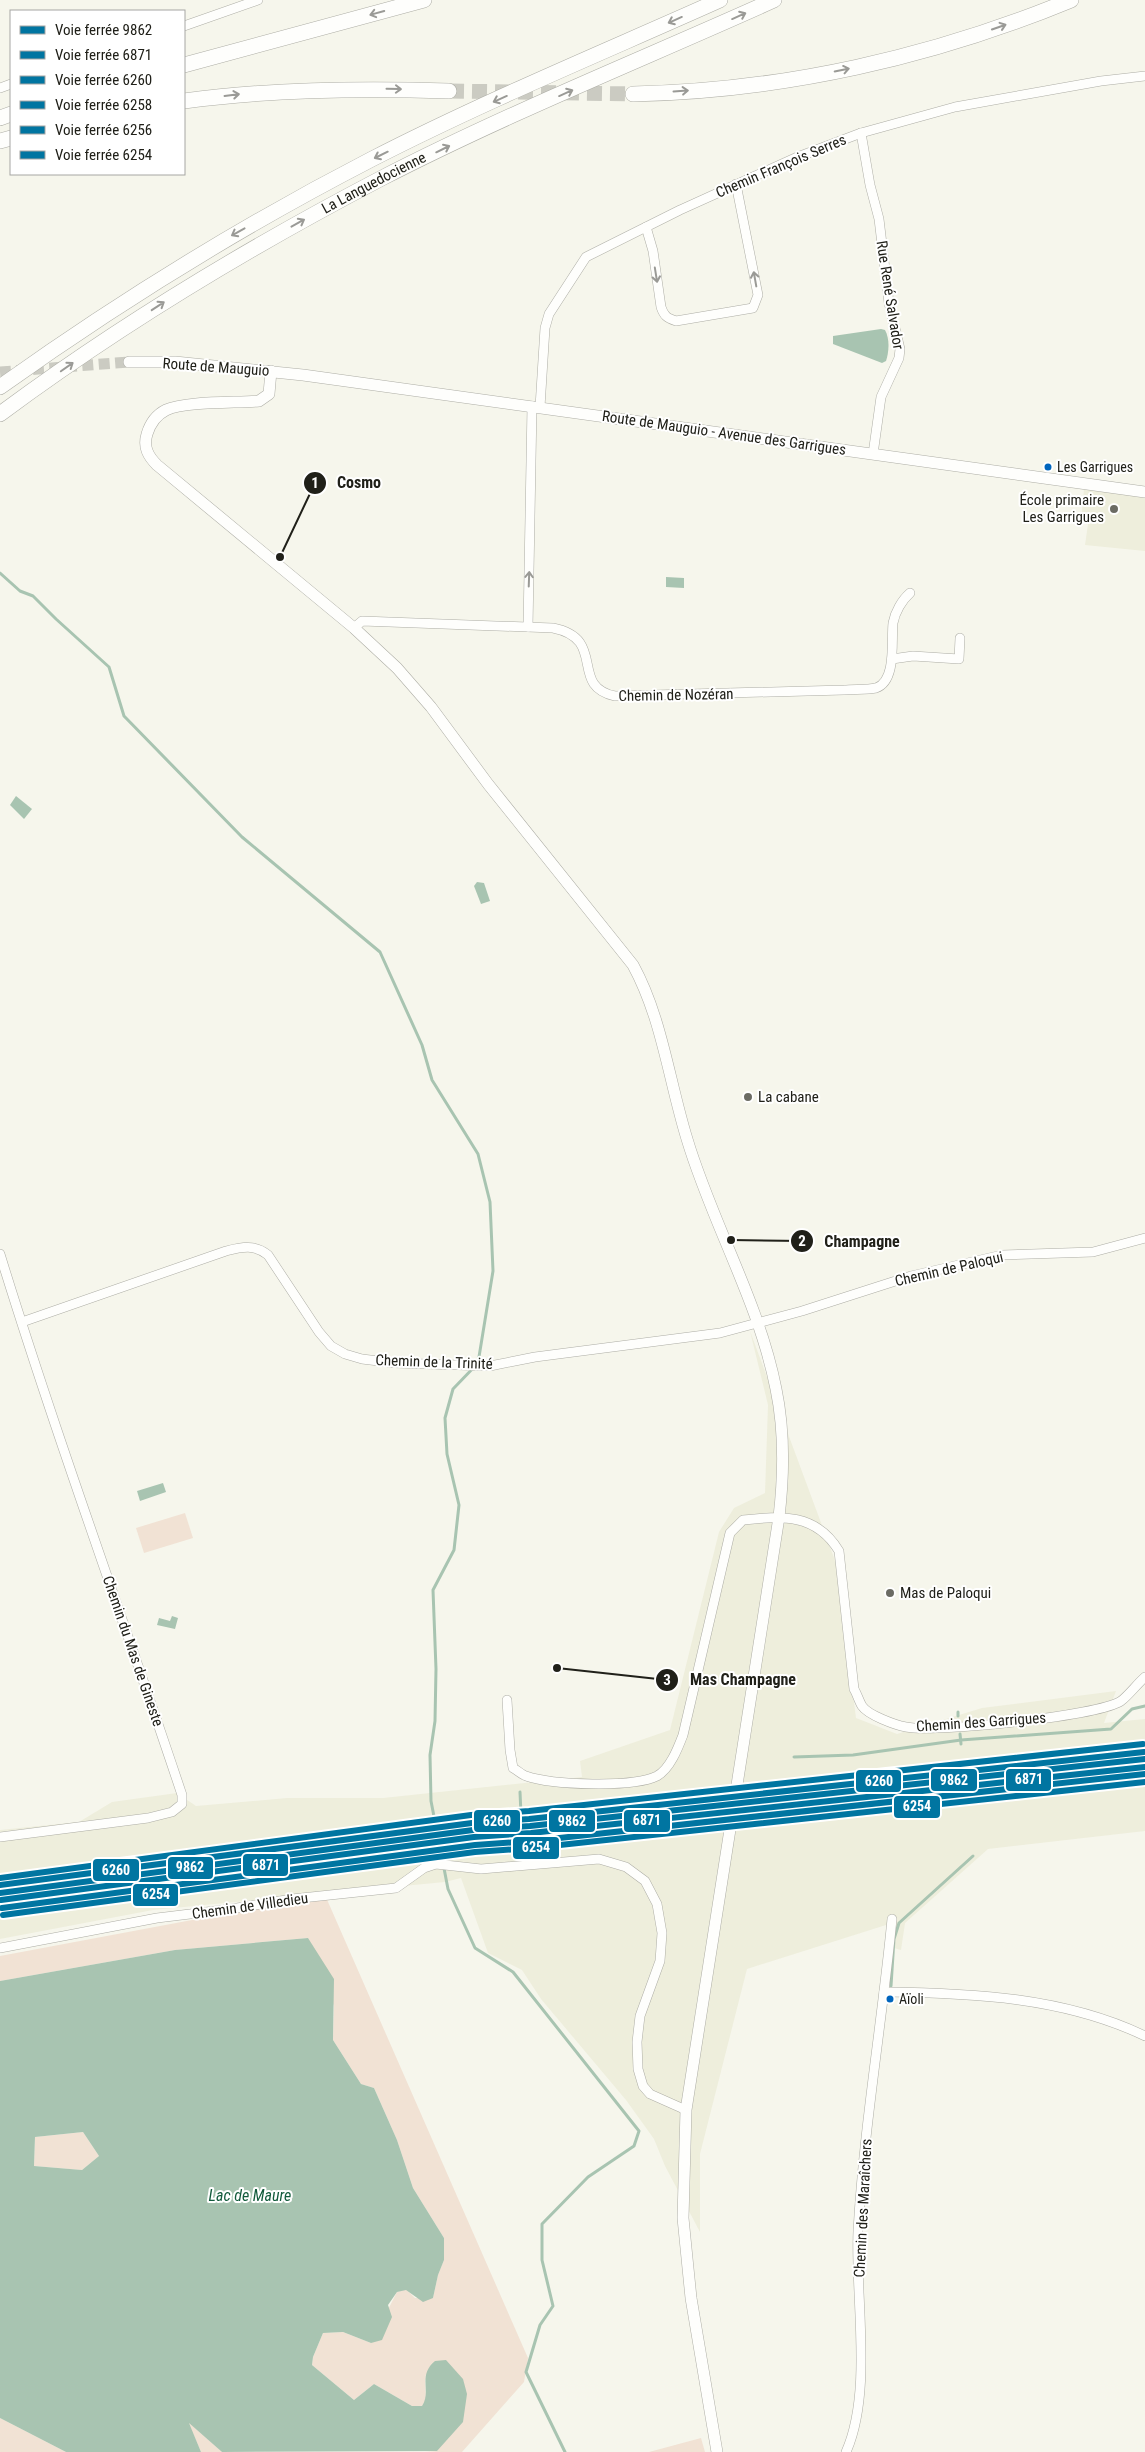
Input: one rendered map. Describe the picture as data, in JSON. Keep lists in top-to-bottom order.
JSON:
{
  "streets": {
    "highway": ["La Languedocienne"],
    "street": [
      "Chemin François Serres",
      "Rue René Salvador",
      "Route de Mauguio",
      "Route de Mauguio - Avenue des Garrigues",
      "Chemin de Nozéran",
      "Chemin de Paloqui",
      "Chemin de la Trinité",
      "Chemin du Mas de Gineste",
      "Chemin des Garrigues",
      "Chemin de Villedieu",
      "Chemin des Maraîchers"
    ]
  },
  "crossings": [
    ["Chemin François Serres", "Rue René Salvador"],
    ["Chemin François Serres", "Route de Mauguio - Avenue des Garrigues"],
    ["Chemin François Serres", "Chemin de Nozéran"],
    ["Rue René Salvador", "Route de Mauguio - Avenue des Garrigues"],
    ["Route de Mauguio", "Route de Mauguio - Avenue des Garrigues"],
    ["Chemin de Paloqui", "Chemin de la Trinité"],
    ["Chemin de la Trinité", "Chemin du Mas de Gineste"]
  ],
  "water": ["Lac de Maure"],
  "places": [
    "Les Garrigues",
    "École primaire Les Garrigues",
    "Cosmo",
    "La cabane",
    "Champagne",
    "Mas de Paloqui",
    "Mas Champagne",
    "Aïoli"
  ],
  "lines": [
    "rail line 6256",
    "rail line 6260",
    "rail line 9862",
    "rail line 6871",
    "rail line 6258",
    "rail line 6254"
  ],
  "legend": [
    "Voie ferrée 9862",
    "Voie ferrée 6871",
    "Voie ferrée 6260",
    "Voie ferrée 6258",
    "Voie ferrée 6256",
    "Voie ferrée 6254"
  ]
}
